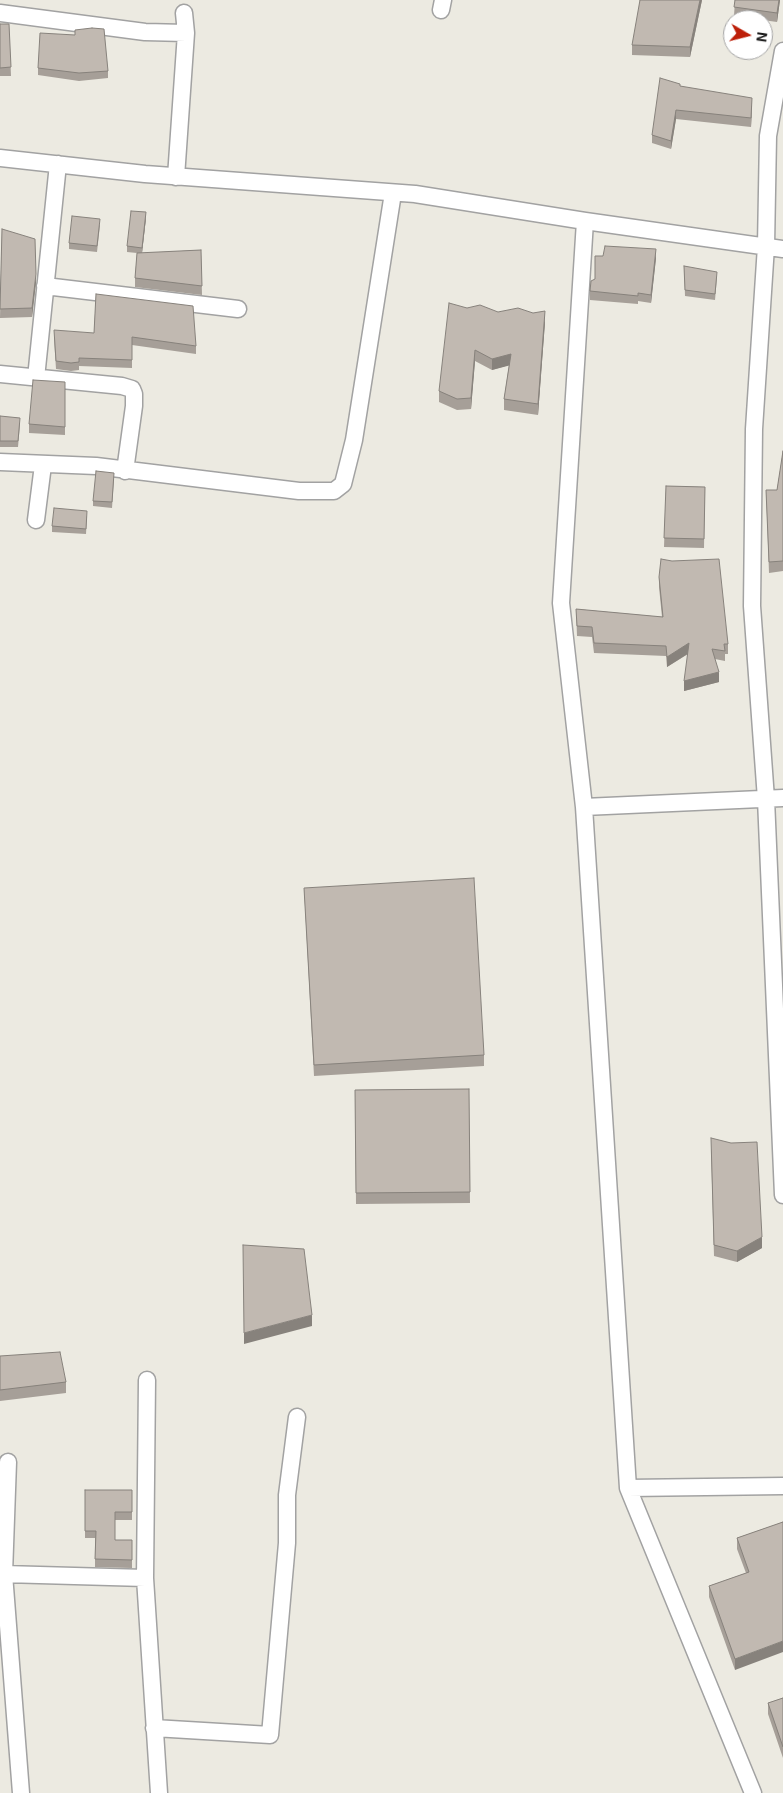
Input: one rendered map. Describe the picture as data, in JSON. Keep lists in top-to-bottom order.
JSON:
{
  "north": "right"
}
